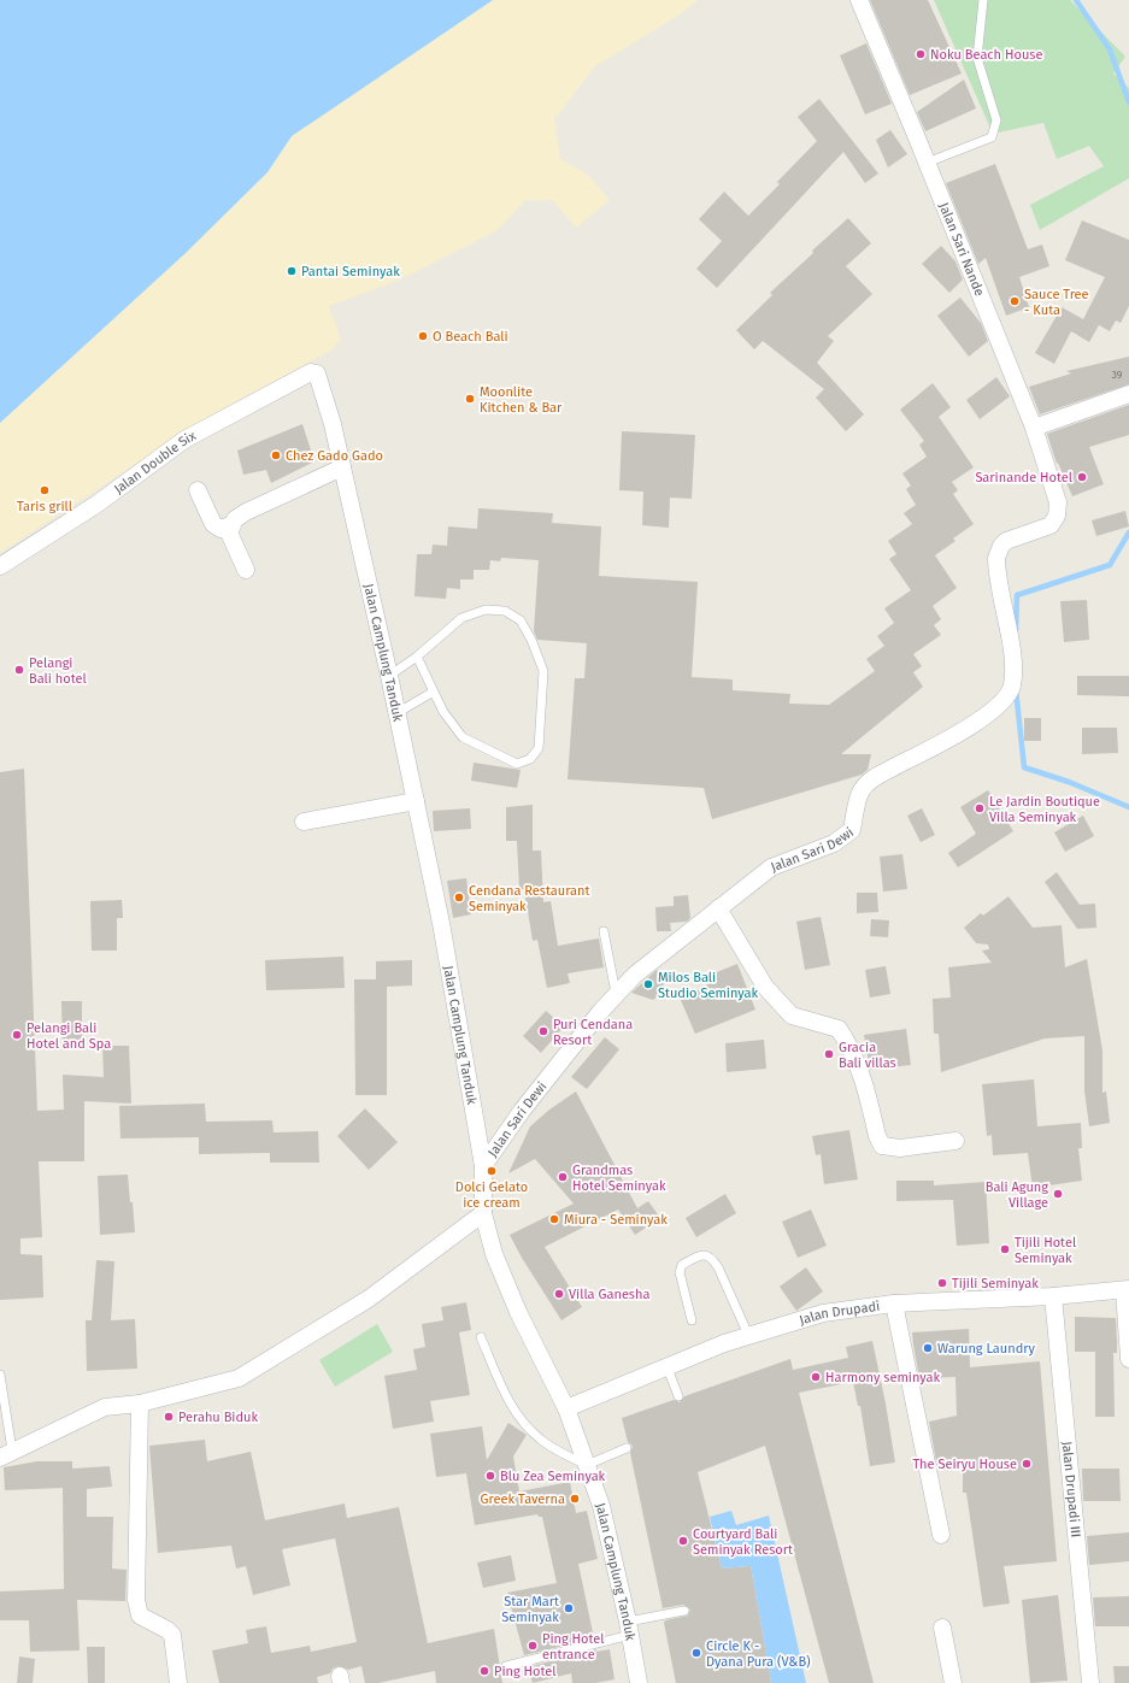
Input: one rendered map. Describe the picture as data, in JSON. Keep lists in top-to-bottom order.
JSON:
{
  "streets": {
    "street": [
      "Jalan Sari Nande",
      "Jalan Double Six",
      "Jalan Camplung Tanduk",
      "Jalan Sari Dewi",
      "Jalan Drupadi",
      "Jalan Drupadi III"
    ]
  },
  "crossings": [
    ["Jalan Sari Nande", "Jalan Sari Dewi"],
    ["Jalan Double Six", "Jalan Camplung Tanduk"],
    ["Jalan Camplung Tanduk", "Jalan Sari Dewi"],
    ["Jalan Camplung Tanduk", "Jalan Drupadi"],
    ["Jalan Drupadi", "Jalan Drupadi III"]
  ],
  "places": [
    "Noku Beach House",
    "Pantai Seminyak",
    "Sauce Tree - Kuta",
    "O Beach Bali",
    "Moonlite Kitchen & Bar",
    "Chez Gado Gado",
    "Sarinande Hotel",
    "Taris grill",
    "Pelangi Bali hotel",
    "Le Jardin Boutique Villa Seminyak",
    "Cendana Restaurant Seminyak",
    "Milos Bali Studio Seminyak",
    "Puri Cendana Resort",
    "Pelangi Bali Hotel and Spa",
    "Gracia Bali villas",
    "Dolci Gelato ice cream",
    "Grandmas Hotel Seminyak",
    "Bali Agung Village",
    "Miura - Seminyak",
    "Tijili Hotel Seminyak",
    "Tijili Seminyak",
    "Villa Ganesha",
    "Warung Laundry",
    "Harmony seminyak",
    "Perahu Biduk",
    "The Seiryu House",
    "Blu Zea Seminyak",
    "Greek Taverna",
    "Courtyard Bali Seminyak Resort",
    "Star Mart Seminyak",
    "Ping Hotel entrance",
    "Circle K - Dyana Pura (V&B)",
    "Ping Hotel"
  ],
  "house_numbers": ["39"]
}
